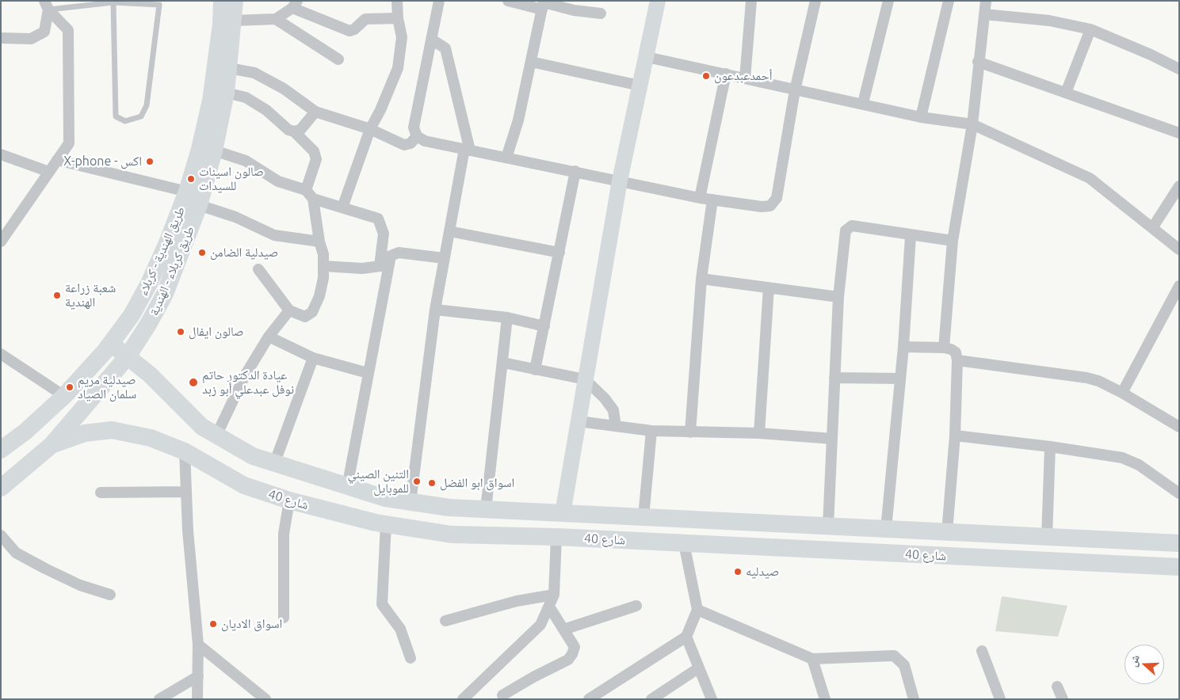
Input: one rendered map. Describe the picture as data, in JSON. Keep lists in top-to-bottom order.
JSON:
{
  "streets": {
    "main road": ["طريق الهندية - كربلاء", "طريق كربلاء - الهندية", "شارع 40"]
  },
  "crossings": [
    ["طريق الهندية - كربلاء", "طريق كربلاء - الهندية"],
    ["طريق الهندية - كربلاء", "شارع 40"],
    ["طريق كربلاء - الهندية", "شارع 40"]
  ],
  "places": [
    "أحمدعبدعون",
    "X-phone - اكس",
    "صالون اسينات للسيدات",
    "صيدلية الضامن",
    "شعبة زراعة الهندية",
    "صالون ايفال",
    "عيادة الدكتور حاتم نوفل عبدعلي أبو زبد",
    "صيدلية مريم سلمان الصياد",
    "التنين الصيني للموبايل",
    "اسواق ابو الفضل",
    "صيدليه",
    "اسواق الاديان"
  ],
  "north": "left"
}
